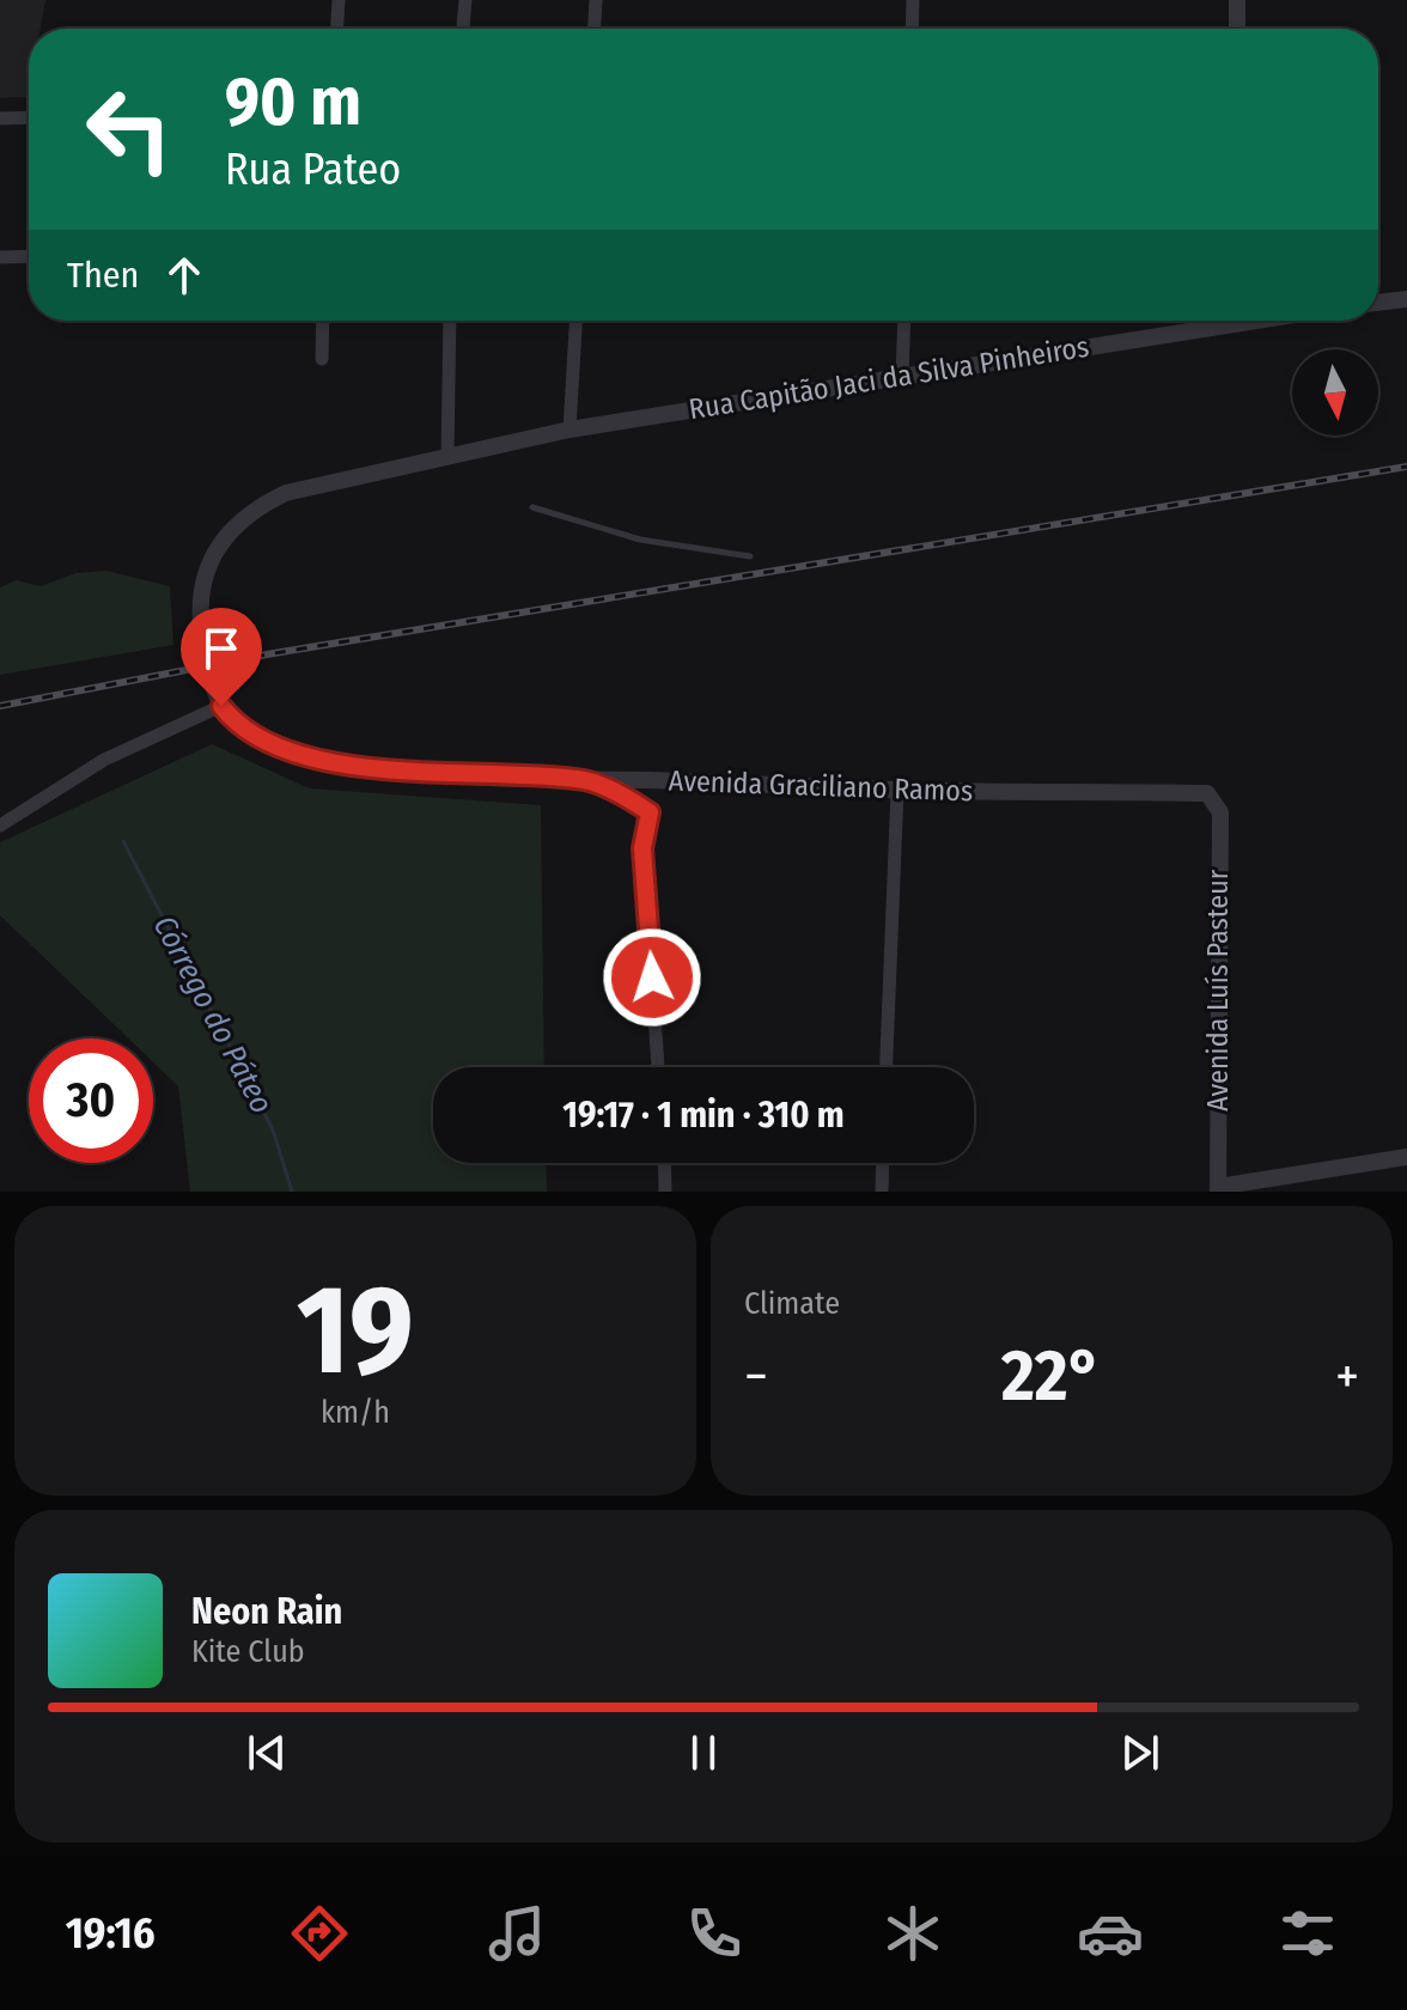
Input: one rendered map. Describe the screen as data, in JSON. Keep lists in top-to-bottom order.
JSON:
{
  "streets": {
    "street": ["Rua Capitão Jaci da Silva Pinheiros", "Avenida Graciliano Ramos", "Avenida Luís Pasteur"]
  },
  "crossings": [
    ["Avenida Graciliano Ramos", "Avenida Luís Pasteur"]
  ],
  "water": ["Córrego do Páteo"],
  "north": "bottom",
  "page": {
    "turn": ["90 m", "Rua Pateo"],
    "then": "Then",
    "limit": "30",
    "trip": "19:17 · 1 min · 310 m",
    "tile": [
      ["19", "km/h"],
      "Climate"
    ],
    "heat": ["−", "22°", "+"],
    "song": ["Neon Rain", "Kite Club"],
    "tabs": "19:16"
  }
}
